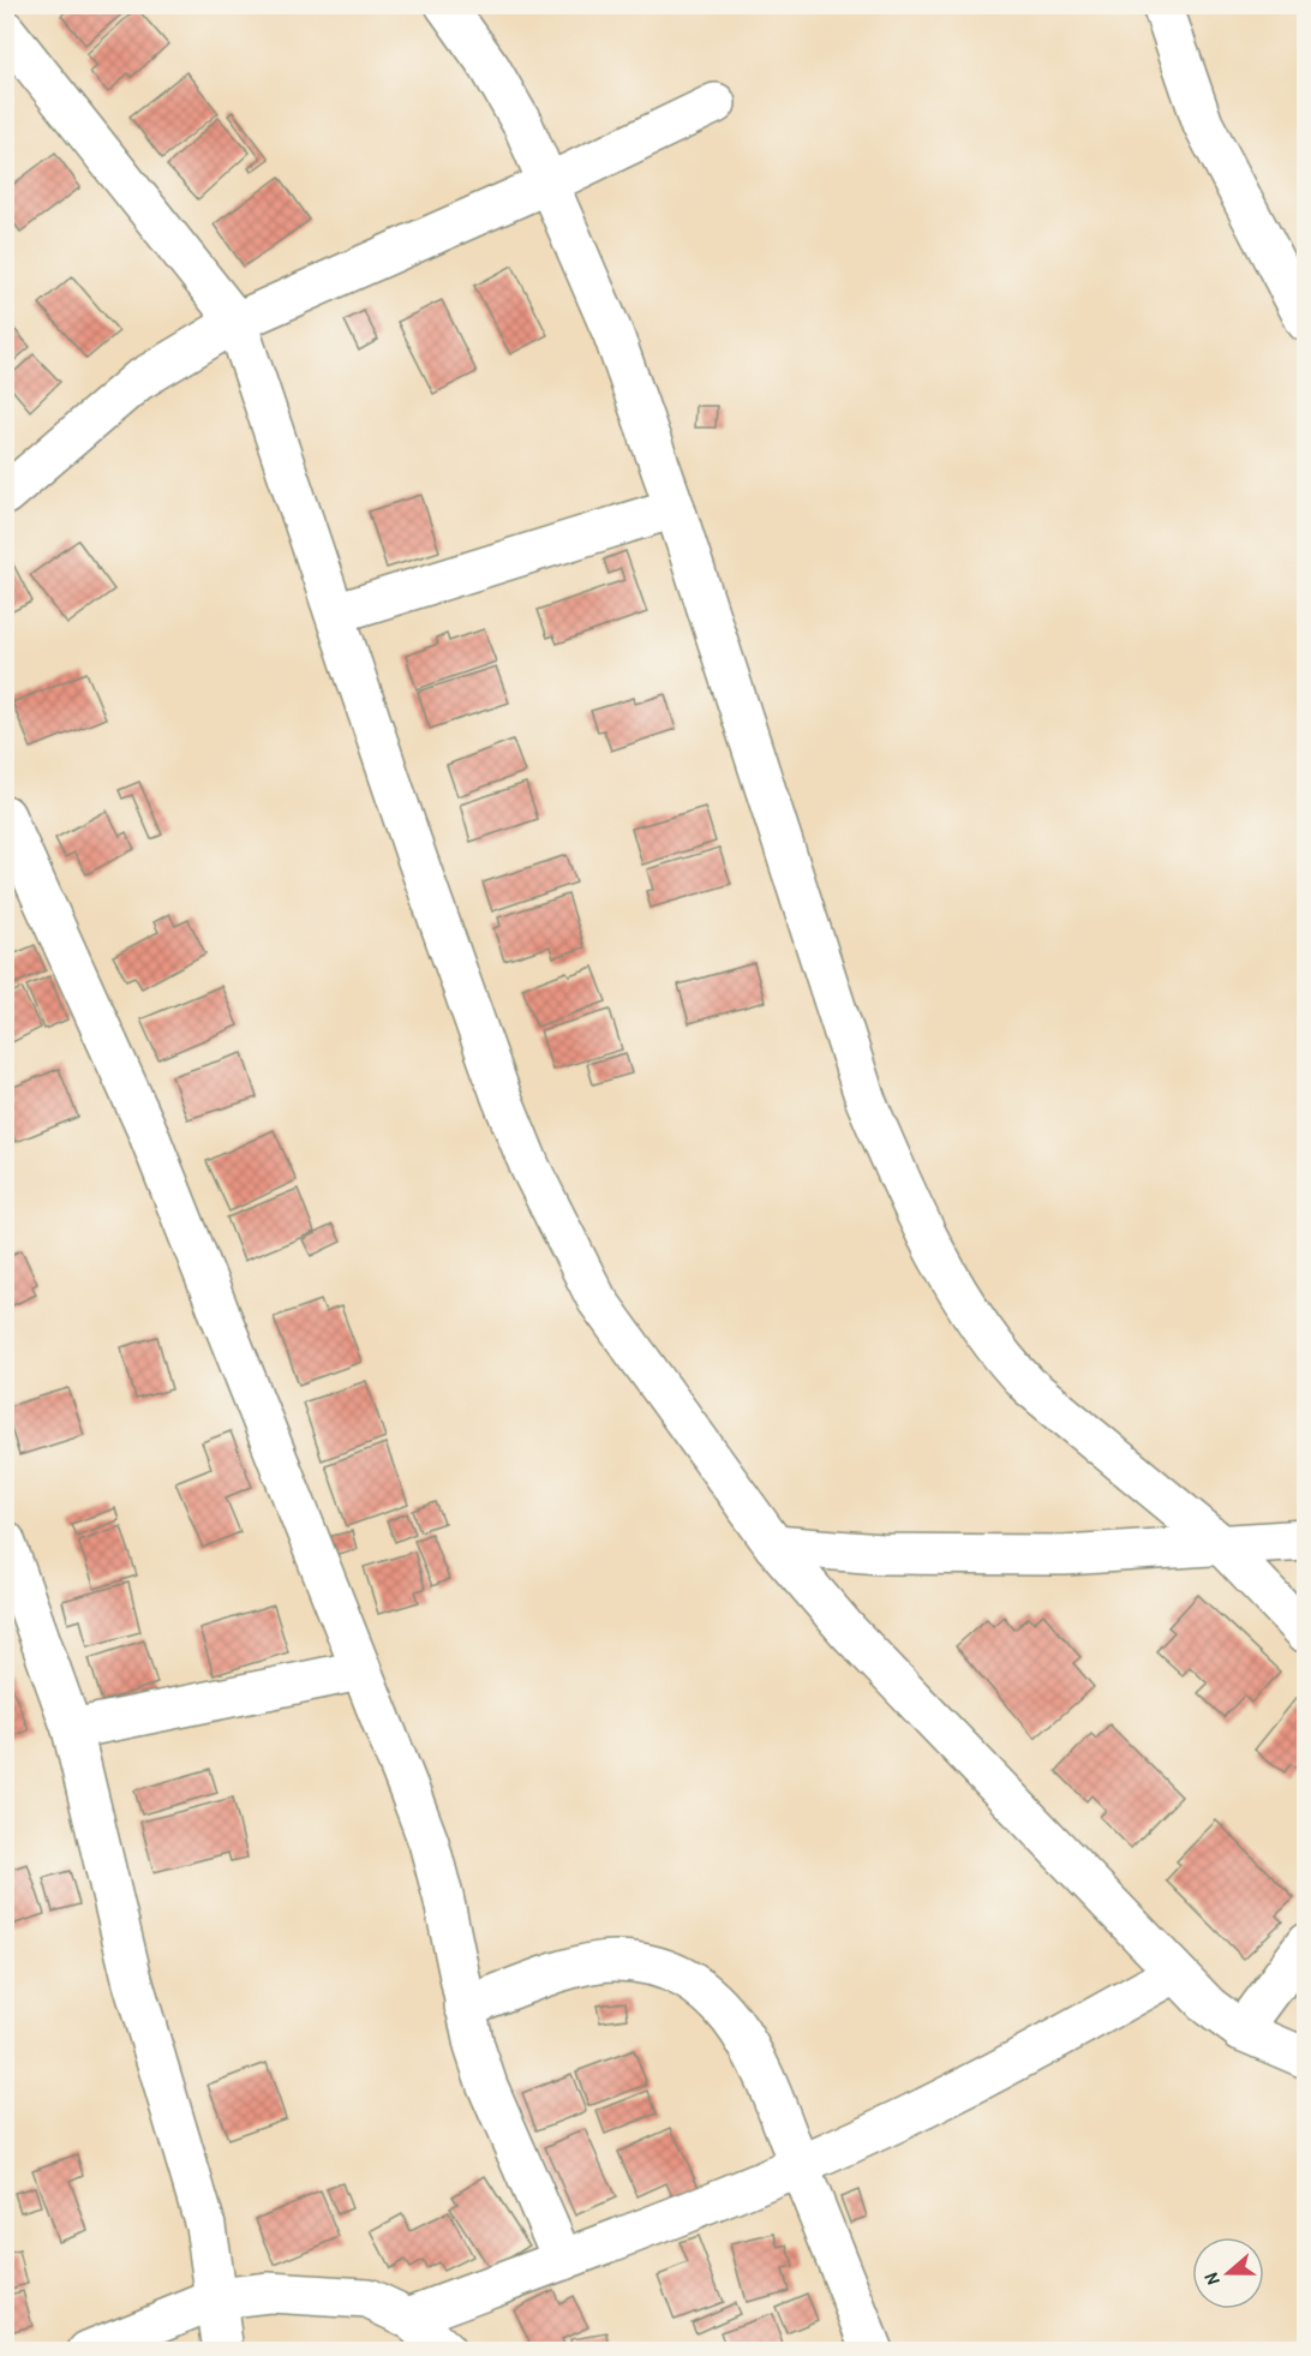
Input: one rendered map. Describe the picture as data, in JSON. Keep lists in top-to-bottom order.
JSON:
{
  "north": "left"
}
